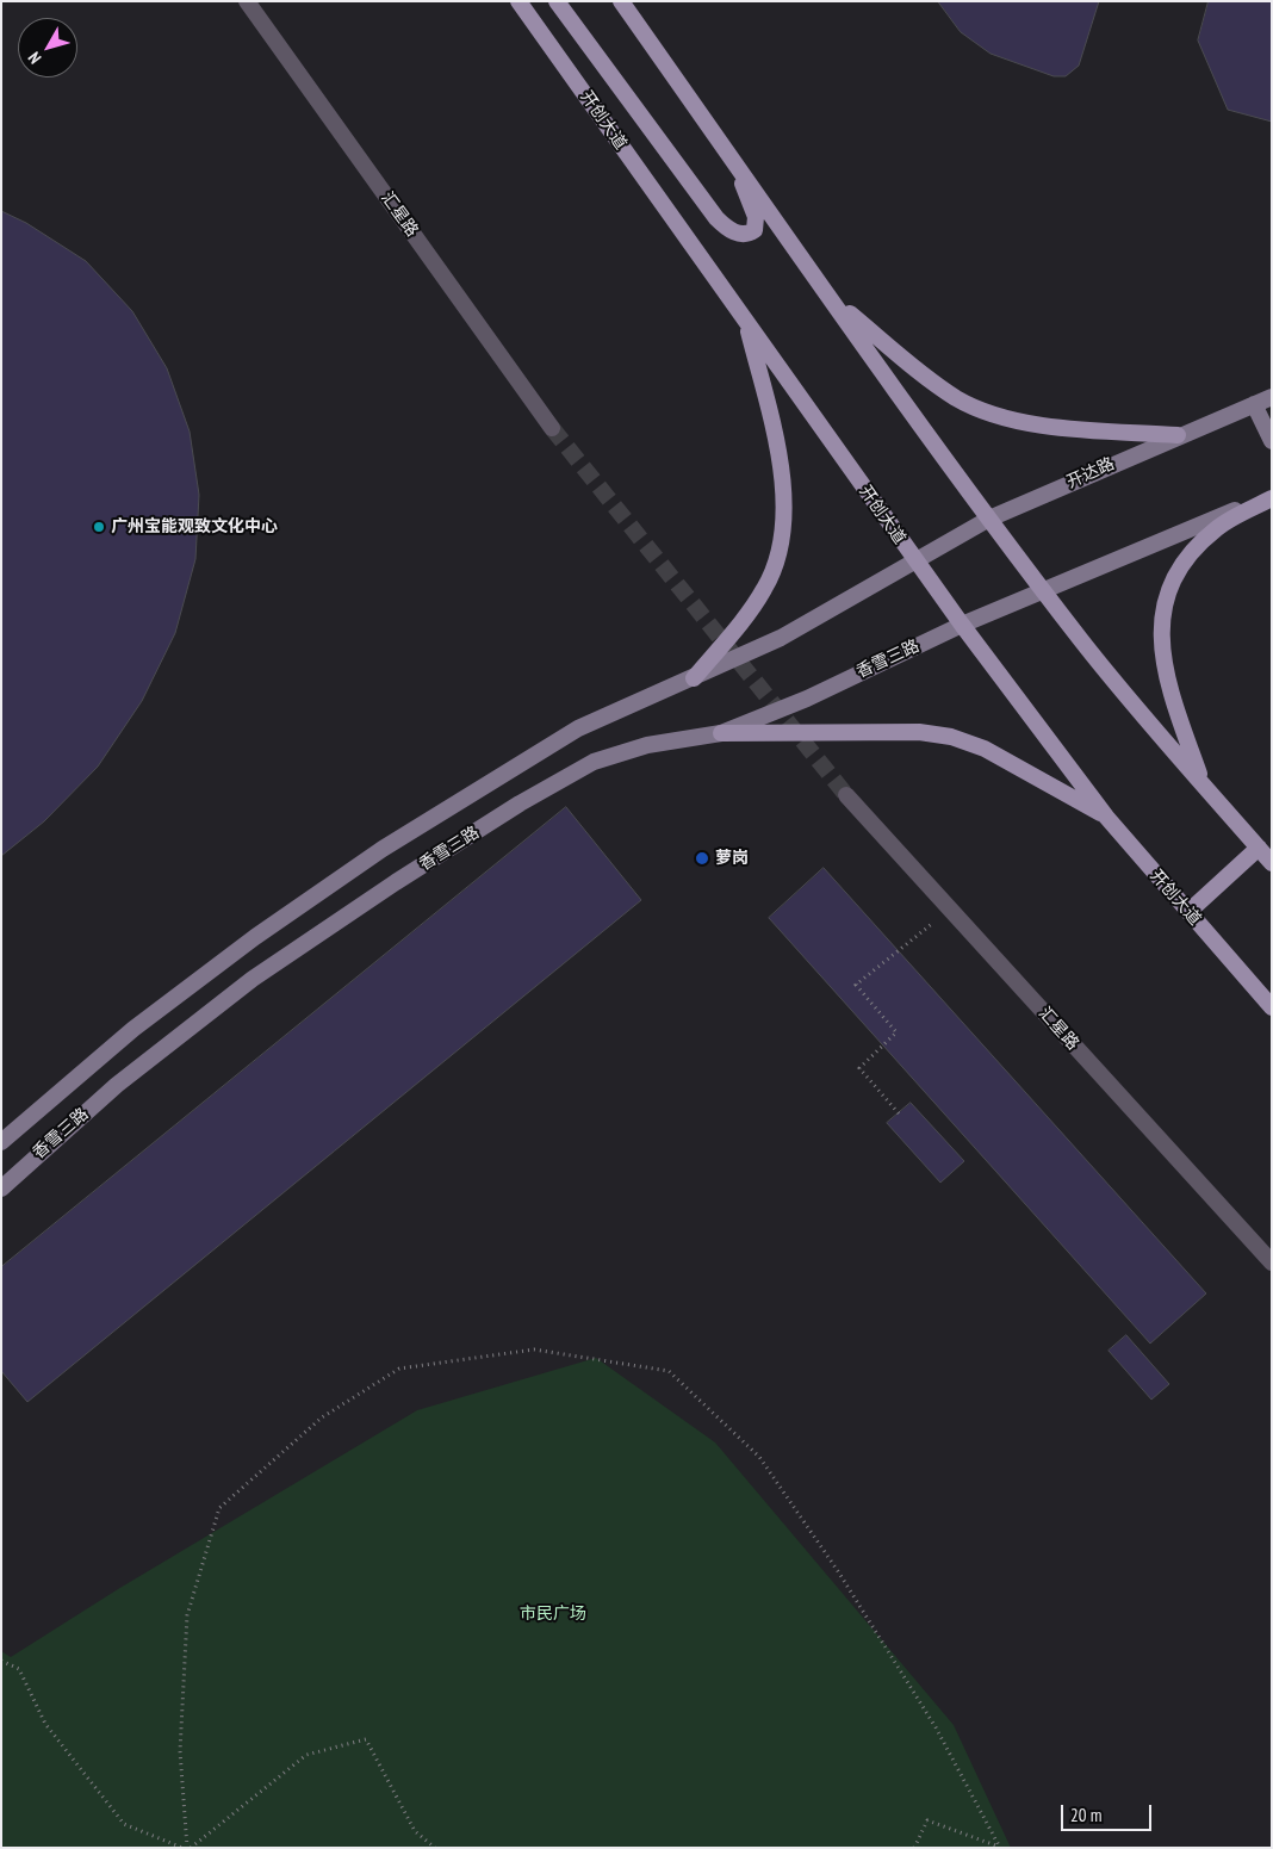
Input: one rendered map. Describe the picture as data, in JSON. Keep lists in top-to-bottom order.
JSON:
{
  "streets": {
    "main road": ["开创大道", "开达路", "香雪三路"],
    "street": ["汇星路"]
  },
  "crossings": [
    ["开创大道", "开达路"],
    ["开创大道", "香雪三路"],
    ["开达路", "香雪三路"]
  ],
  "parks": ["市民广场"],
  "places": ["广州宝能观致文化中心", "萝岗"],
  "scale_bar": "20 m",
  "north": "bottom left"
}
